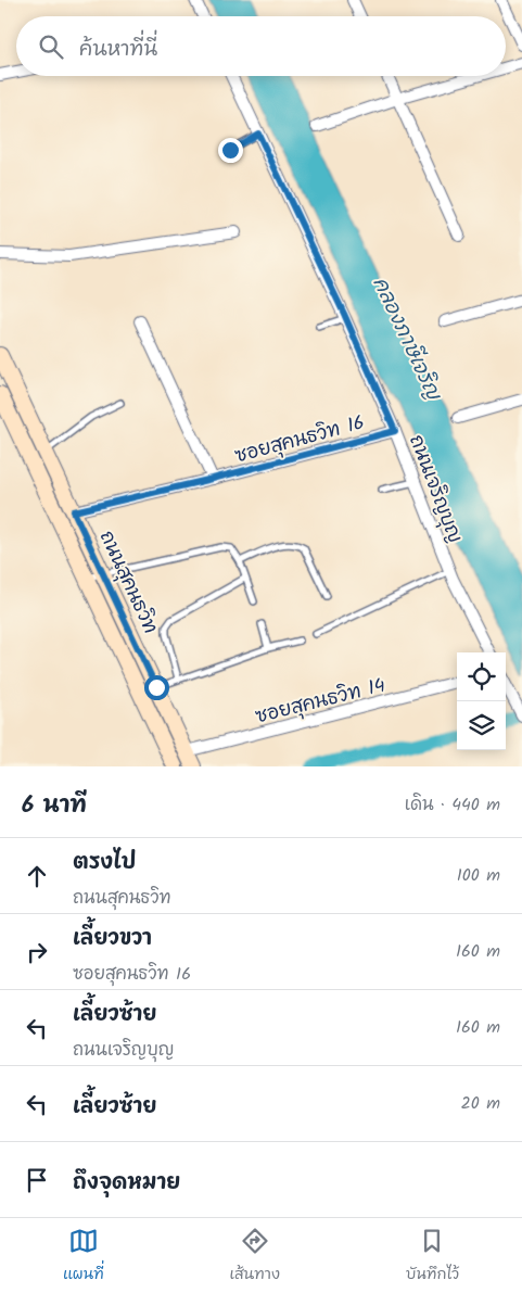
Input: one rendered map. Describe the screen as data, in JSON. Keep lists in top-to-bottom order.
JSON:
{
  "streets": {
    "main road": ["ถนนสุคนธวิท"],
    "street": ["ซอยสุคนธวิท 16", "ถนนเจริญบุญ", "ซอยสุคนธวิท 14"]
  },
  "crossings": [
    ["ซอยสุคนธวิท 16", "ถนนเจริญบุญ"],
    ["ซอยสุคนธวิท 16", "ถนนสุคนธวิท"],
    ["ถนนสุคนธวิท", "ซอยสุคนธวิท 14"]
  ],
  "water": ["คลองภาษีเจริญ"],
  "page": {
    "search": "ค้นหาที่นี่",
    "heading": ["6 นาที", "เดิน · 440 m"],
    "list": [
      ["ตรงไป", "ถนนสุคนธวิท", "100 m"],
      ["เลี้ยวขวา", "ซอยสุคนธวิท 16", "160 m"],
      ["เลี้ยวซ้าย", "ถนนเจริญบุญ", "160 m"],
      ["เลี้ยวซ้าย", "20 m"],
      "ถึงจุดหมาย"
    ],
    "nav": ["แผนที่", "เส้นทาง", "บันทึกไว้"]
  }
}
